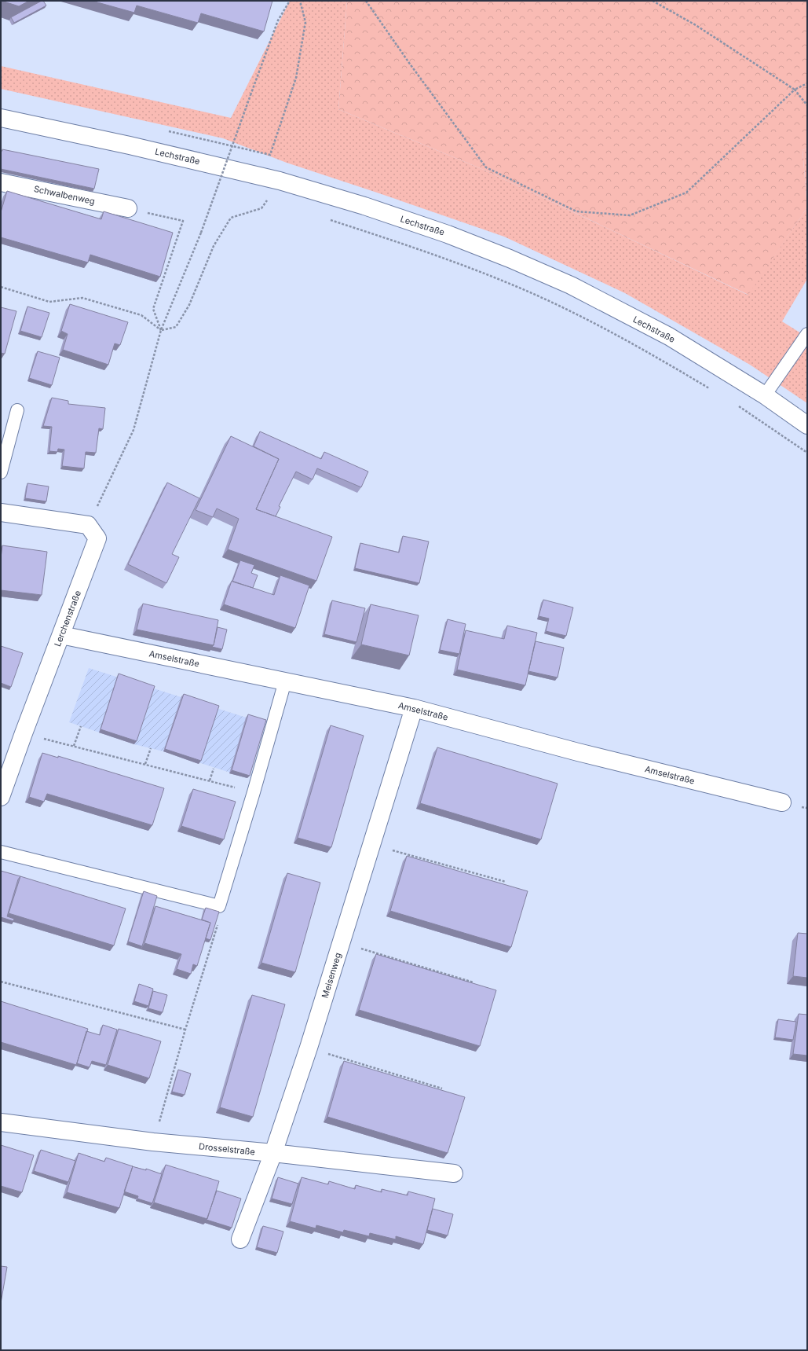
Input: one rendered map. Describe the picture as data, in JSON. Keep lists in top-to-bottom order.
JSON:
{
  "streets": {
    "street": [
      "Lechstraße",
      "Schwalbenweg",
      "Lerchenstraße",
      "Amselstraße",
      "Meisenweg",
      "Drosselstraße"
    ]
  },
  "crossings": [
    ["Lerchenstraße", "Amselstraße"],
    ["Amselstraße", "Meisenweg"],
    ["Meisenweg", "Drosselstraße"]
  ]
}
